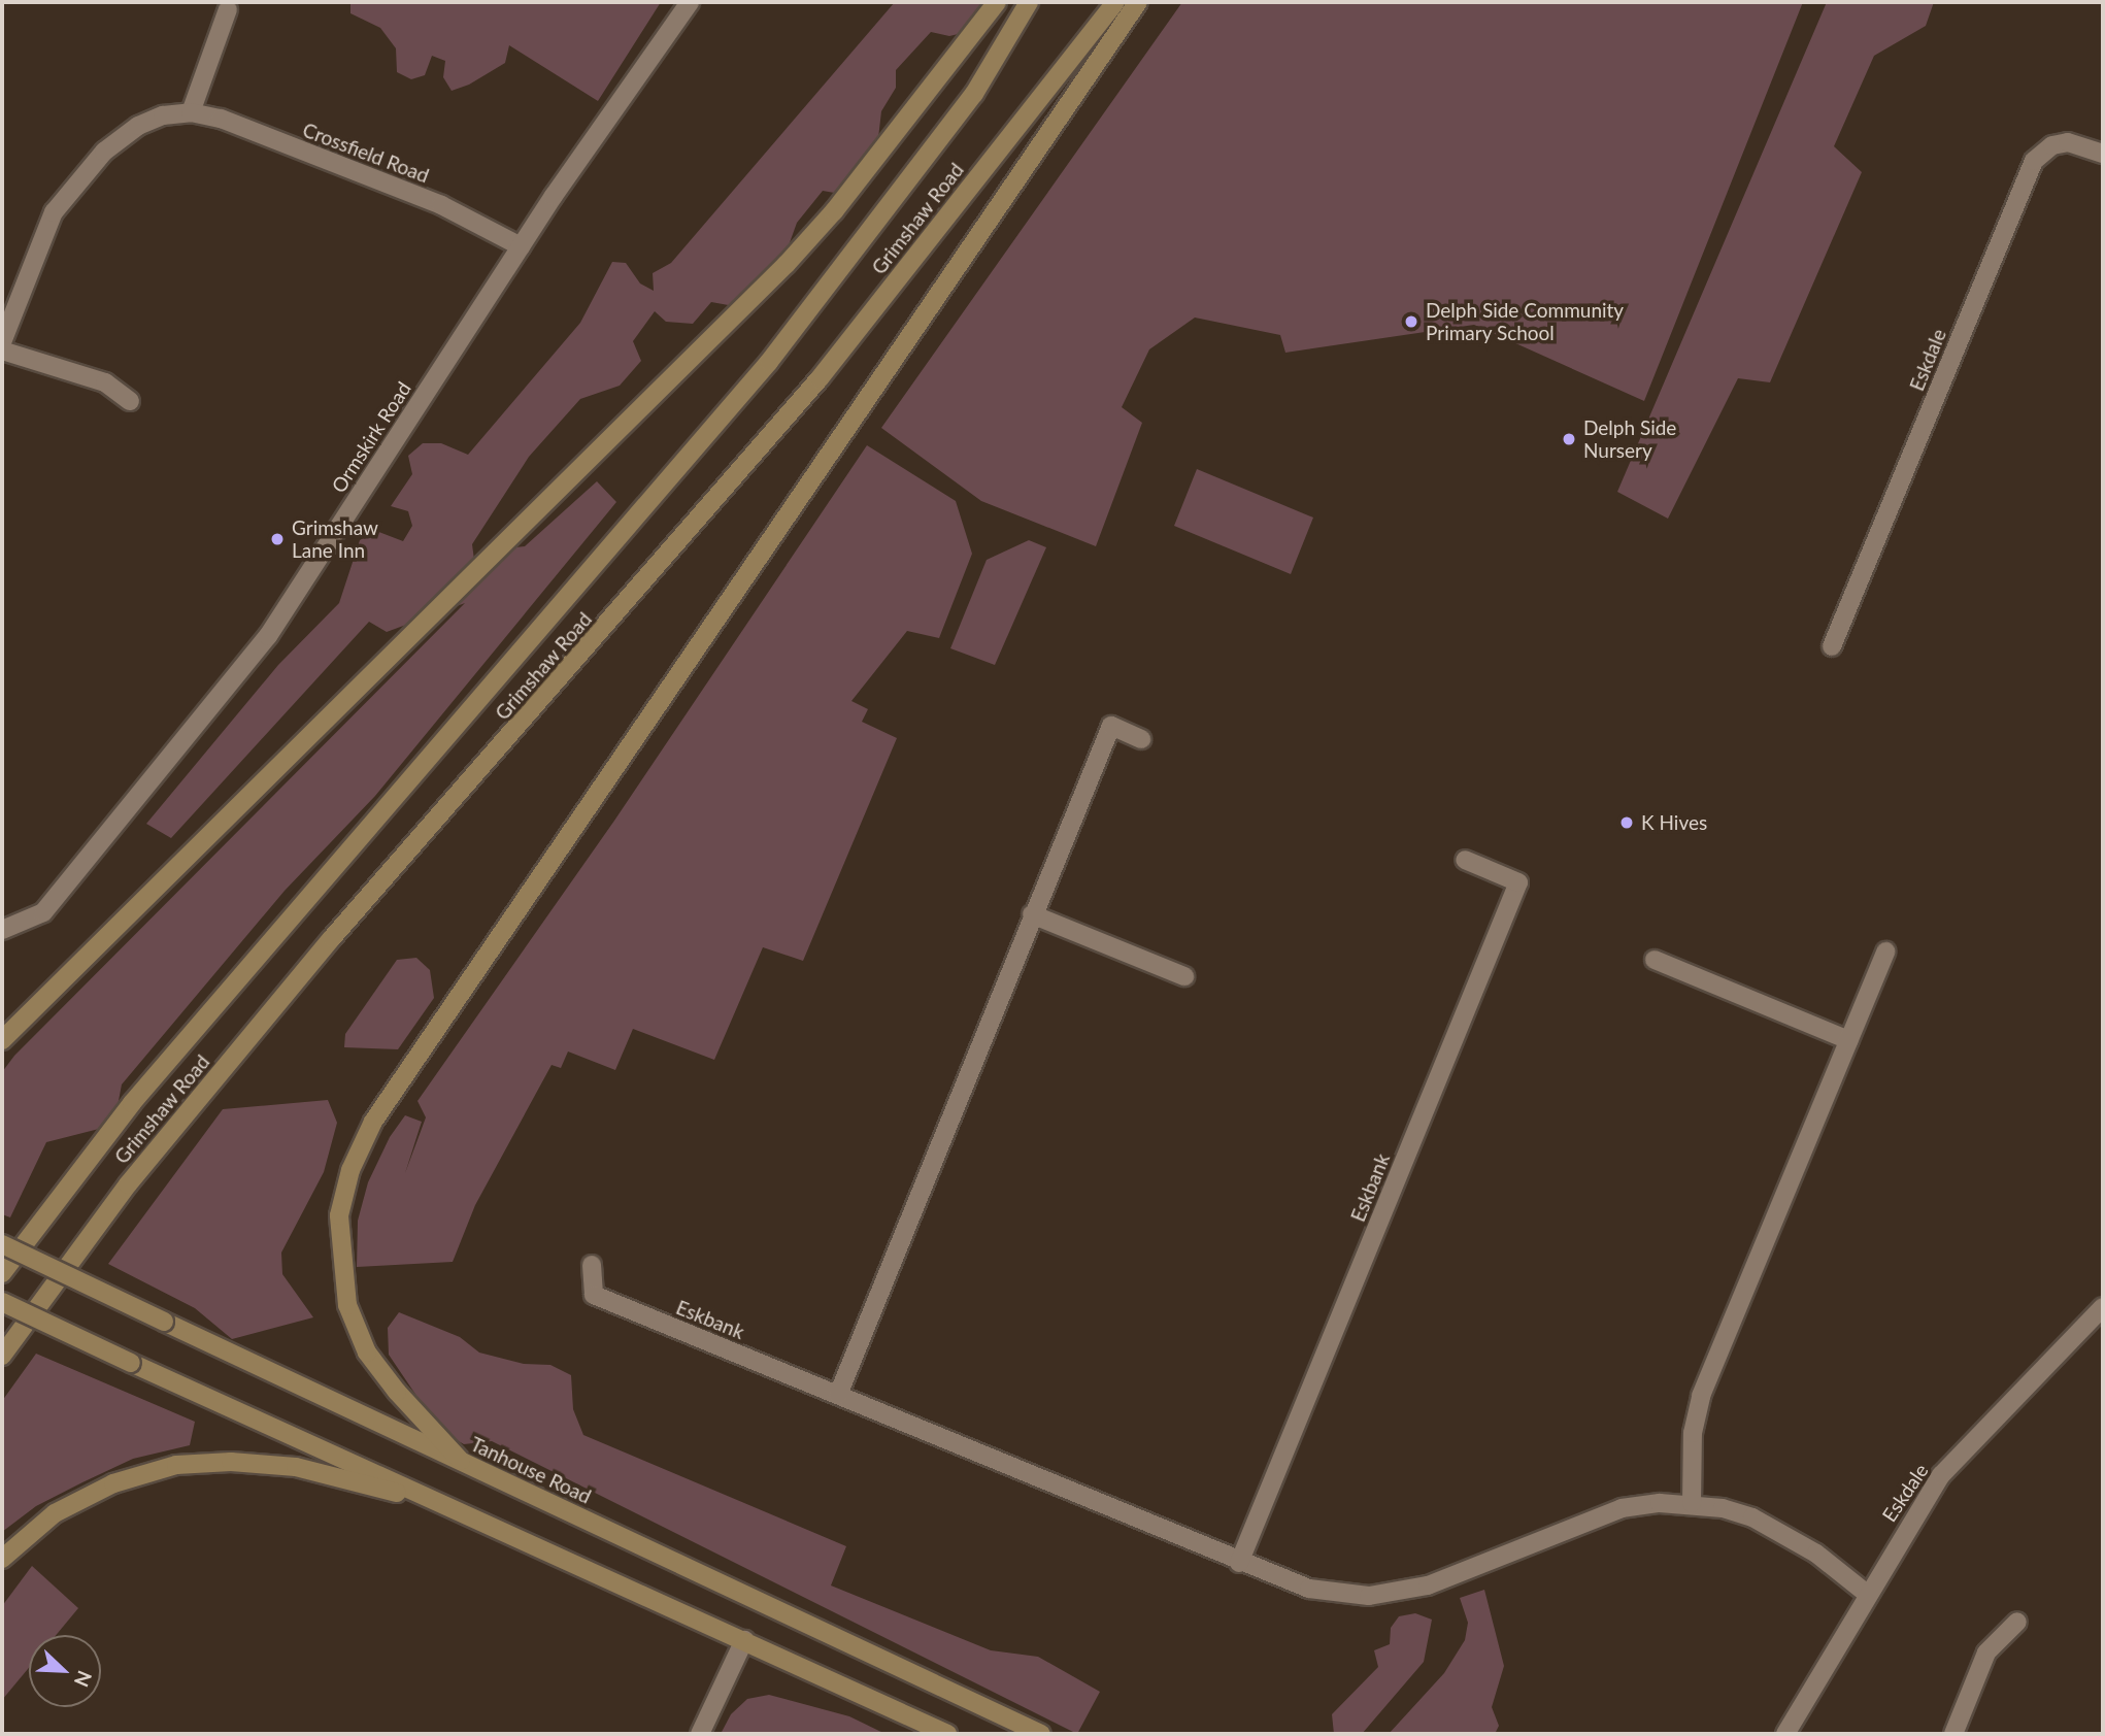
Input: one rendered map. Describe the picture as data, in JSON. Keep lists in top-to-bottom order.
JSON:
{
  "streets": {
    "main road": ["Grimshaw Road", "Tanhouse Road"],
    "street": [
      "Crossfield Road",
      "Eskdale",
      "Ormskirk Road",
      "Eskbank"
    ]
  },
  "crossings": [
    ["Crossfield Road", "Ormskirk Road"],
    ["Eskdale", "Eskbank"]
  ],
  "places": [
    "Delph Side Community Primary School",
    "Delph Side Nursery",
    "Grimshaw Lane Inn",
    "K Hives"
  ],
  "north": "bottom right"
}
